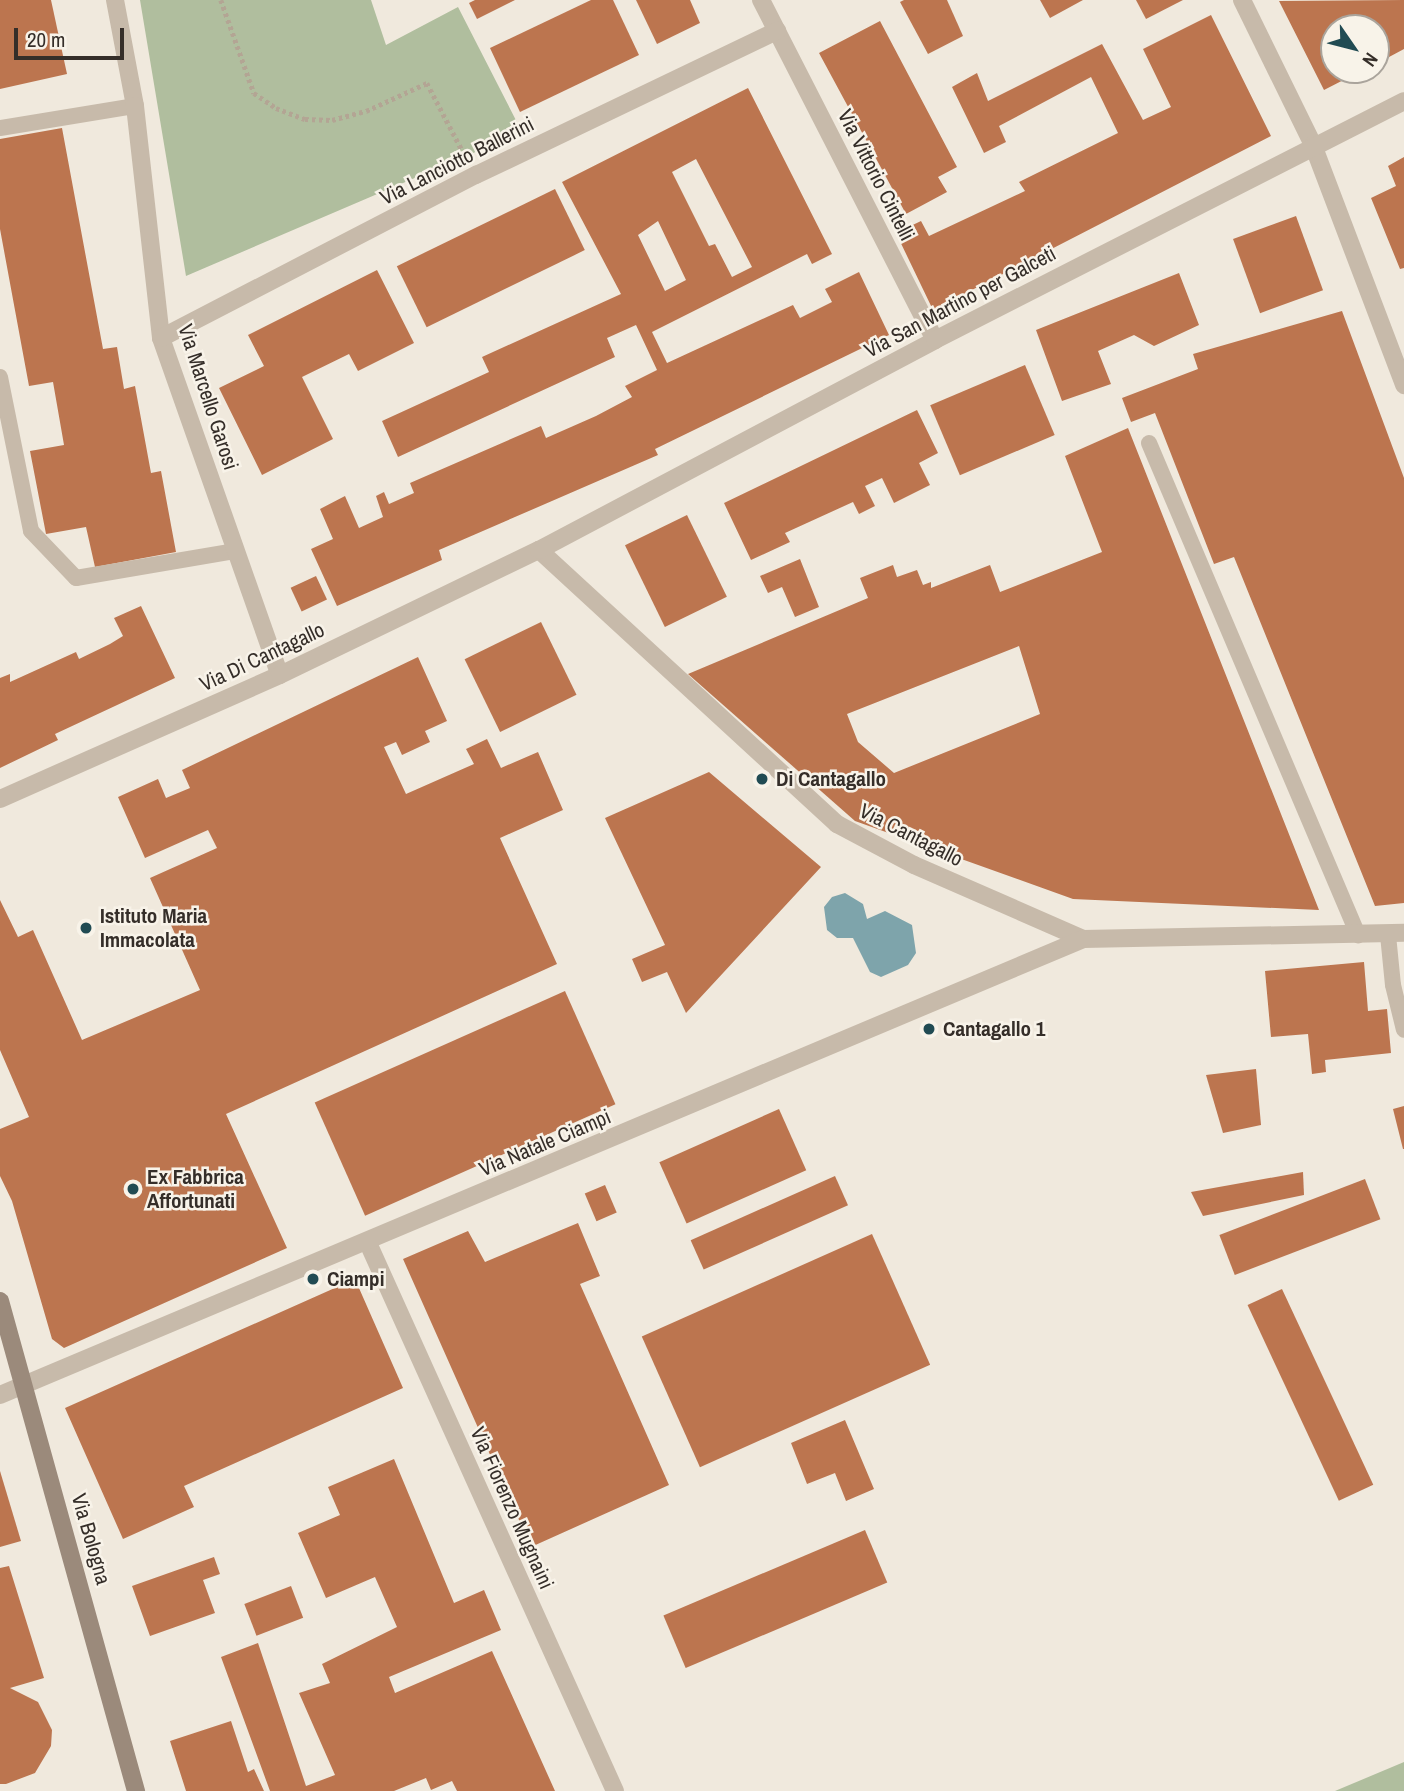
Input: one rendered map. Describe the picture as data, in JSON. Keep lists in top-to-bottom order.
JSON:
{
  "streets": {
    "street": [
      "Via Lanciotto Ballerini",
      "Via Vittorio Cintelli",
      "Via San Martino per Galceti",
      "Via Marcello Garosi",
      "Via Di Cantagallo",
      "Via Cantagallo",
      "Via Natale Ciampi",
      "Via Fiorenzo Mugnaini",
      "Via Bologna"
    ]
  },
  "crossings": [
    ["Via Lanciotto Ballerini", "Via Vittorio Cintelli"],
    ["Via Lanciotto Ballerini", "Via Marcello Garosi"],
    ["Via Vittorio Cintelli", "Via San Martino per Galceti"],
    ["Via San Martino per Galceti", "Via Di Cantagallo"],
    ["Via San Martino per Galceti", "Via Cantagallo"],
    ["Via Marcello Garosi", "Via Di Cantagallo"],
    ["Via Di Cantagallo", "Via Cantagallo"],
    ["Via Cantagallo", "Via Natale Ciampi"],
    ["Via Natale Ciampi", "Via Fiorenzo Mugnaini"],
    ["Via Natale Ciampi", "Via Bologna"]
  ],
  "places": [
    "Di Cantagallo",
    "Istituto Maria Immacolata",
    "Cantagallo 1",
    "Ex Fabbrica Affortunati",
    "Ciampi"
  ],
  "scale_bar": "20 m",
  "north": "bottom right"
}
